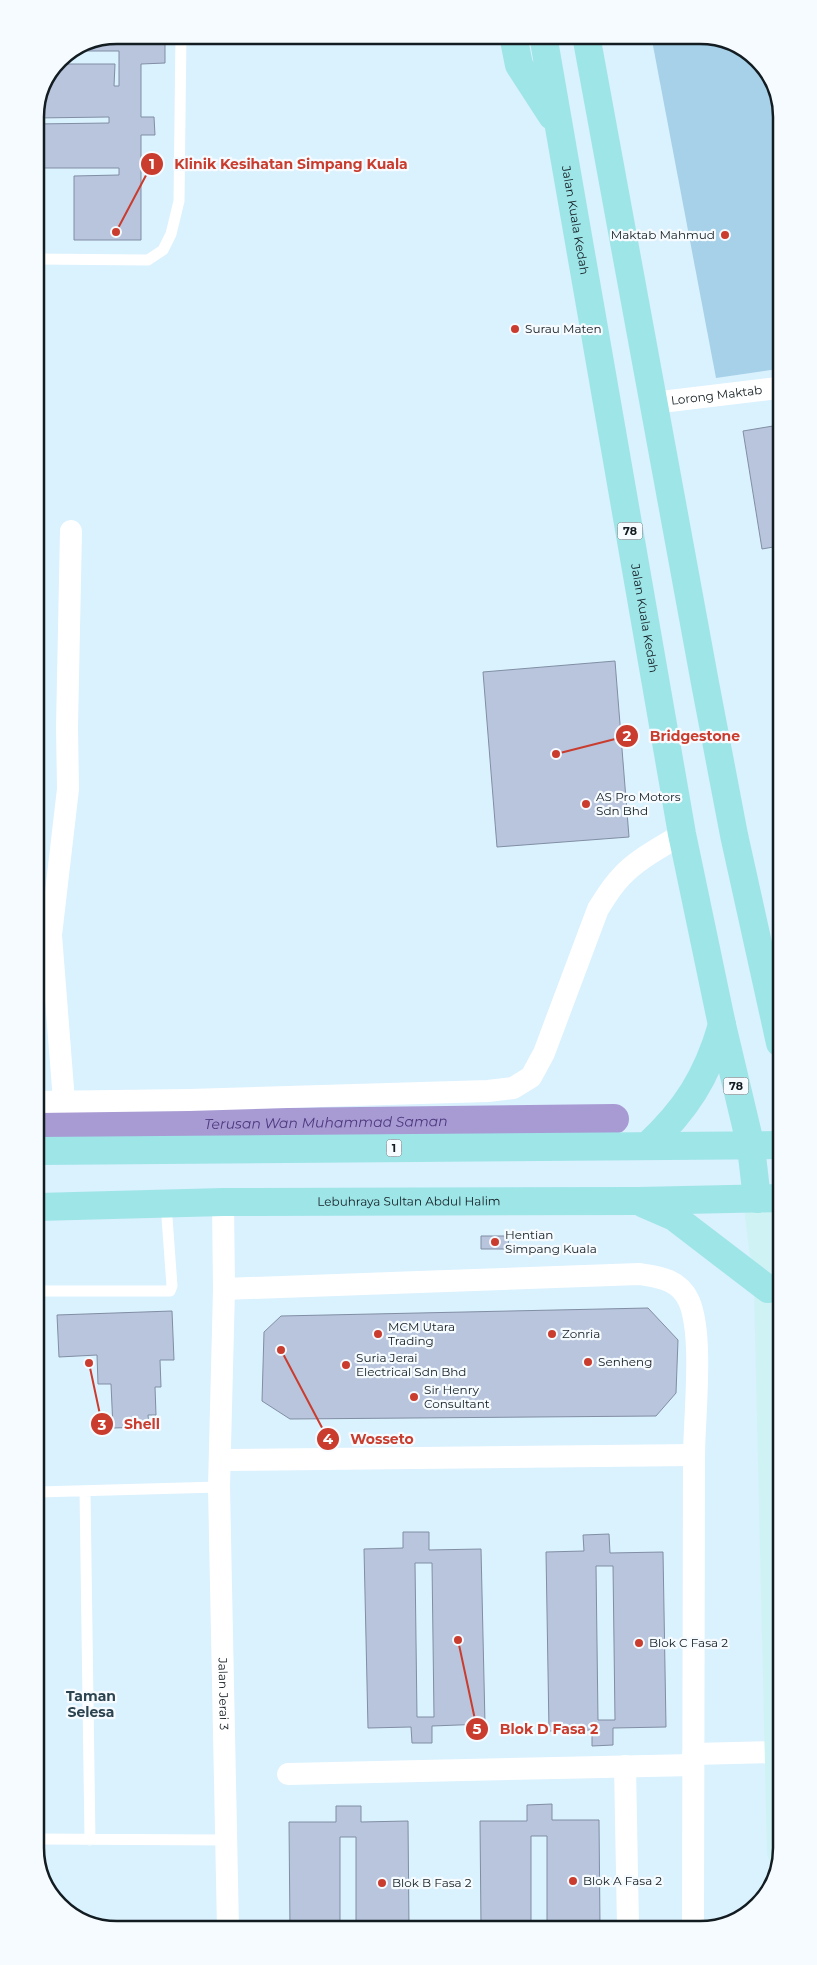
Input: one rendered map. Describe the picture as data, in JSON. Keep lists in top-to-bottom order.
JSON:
{
  "streets": {
    "main road": [
      "Jalan Kuala Kedah",
      "78",
      "1",
      "Lebuhraya Sultan Abdul Halim"
    ],
    "street": ["Lorong Maktab", "Jalan Jerai 3"]
  },
  "crossings": [
    ["Jalan Kuala Kedah", "1"],
    ["Jalan Kuala Kedah", "Lebuhraya Sultan Abdul Halim"],
    ["Lebuhraya Sultan Abdul Halim", "Jalan Jerai 3"]
  ],
  "districts": ["Taman Selesa"],
  "water": ["Terusan Wan Muhammad Saman"],
  "places": [
    "Klinik Kesihatan Simpang Kuala",
    "Maktab Mahmud",
    "Surau Maten",
    "Bridgestone",
    "AS Pro Motors Sdn Bhd",
    "Hentian Simpang Kuala",
    "MCM Utara Trading",
    "Zonria",
    "Wosseto",
    "Senheng",
    "Shell",
    "Suria Jerai Electrical Sdn Bhd",
    "Sir Henry Consultant",
    "Blok D Fasa 2",
    "Blok C Fasa 2",
    "Blok A Fasa 2",
    "Blok B Fasa 2"
  ]
}
